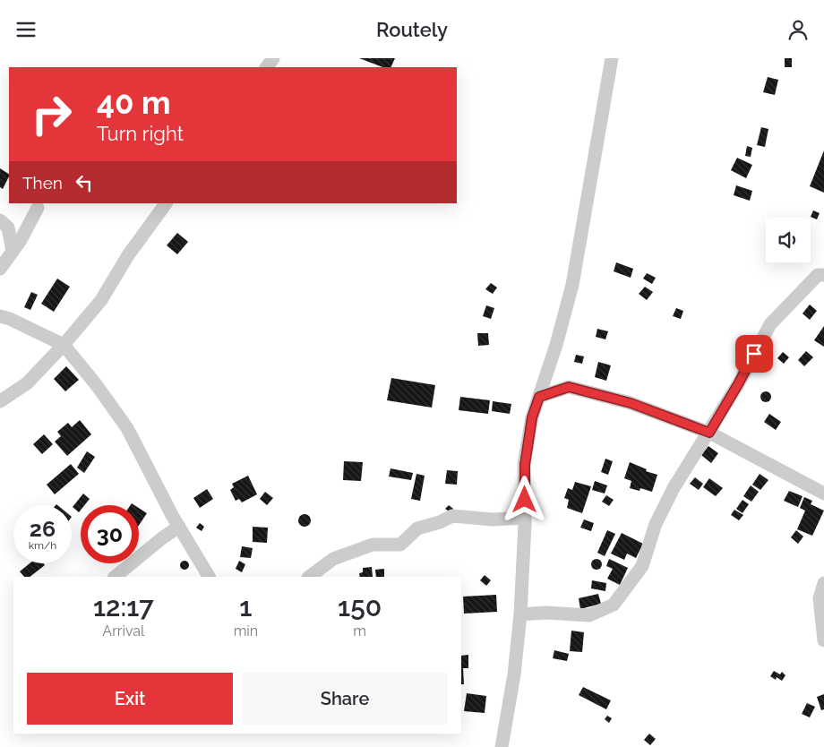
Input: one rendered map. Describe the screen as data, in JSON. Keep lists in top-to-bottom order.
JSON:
{
  "page": {
    "header": "Routely",
    "turn": ["40 m", "Turn right"],
    "then": "Then",
    "speed": "26 km/h",
    "limit": "30",
    "eta": [
      "12:17",
      "Arrival",
      "1",
      "min",
      "150",
      "m"
    ],
    "buttons": ["Exit", "Share"]
  }
}
